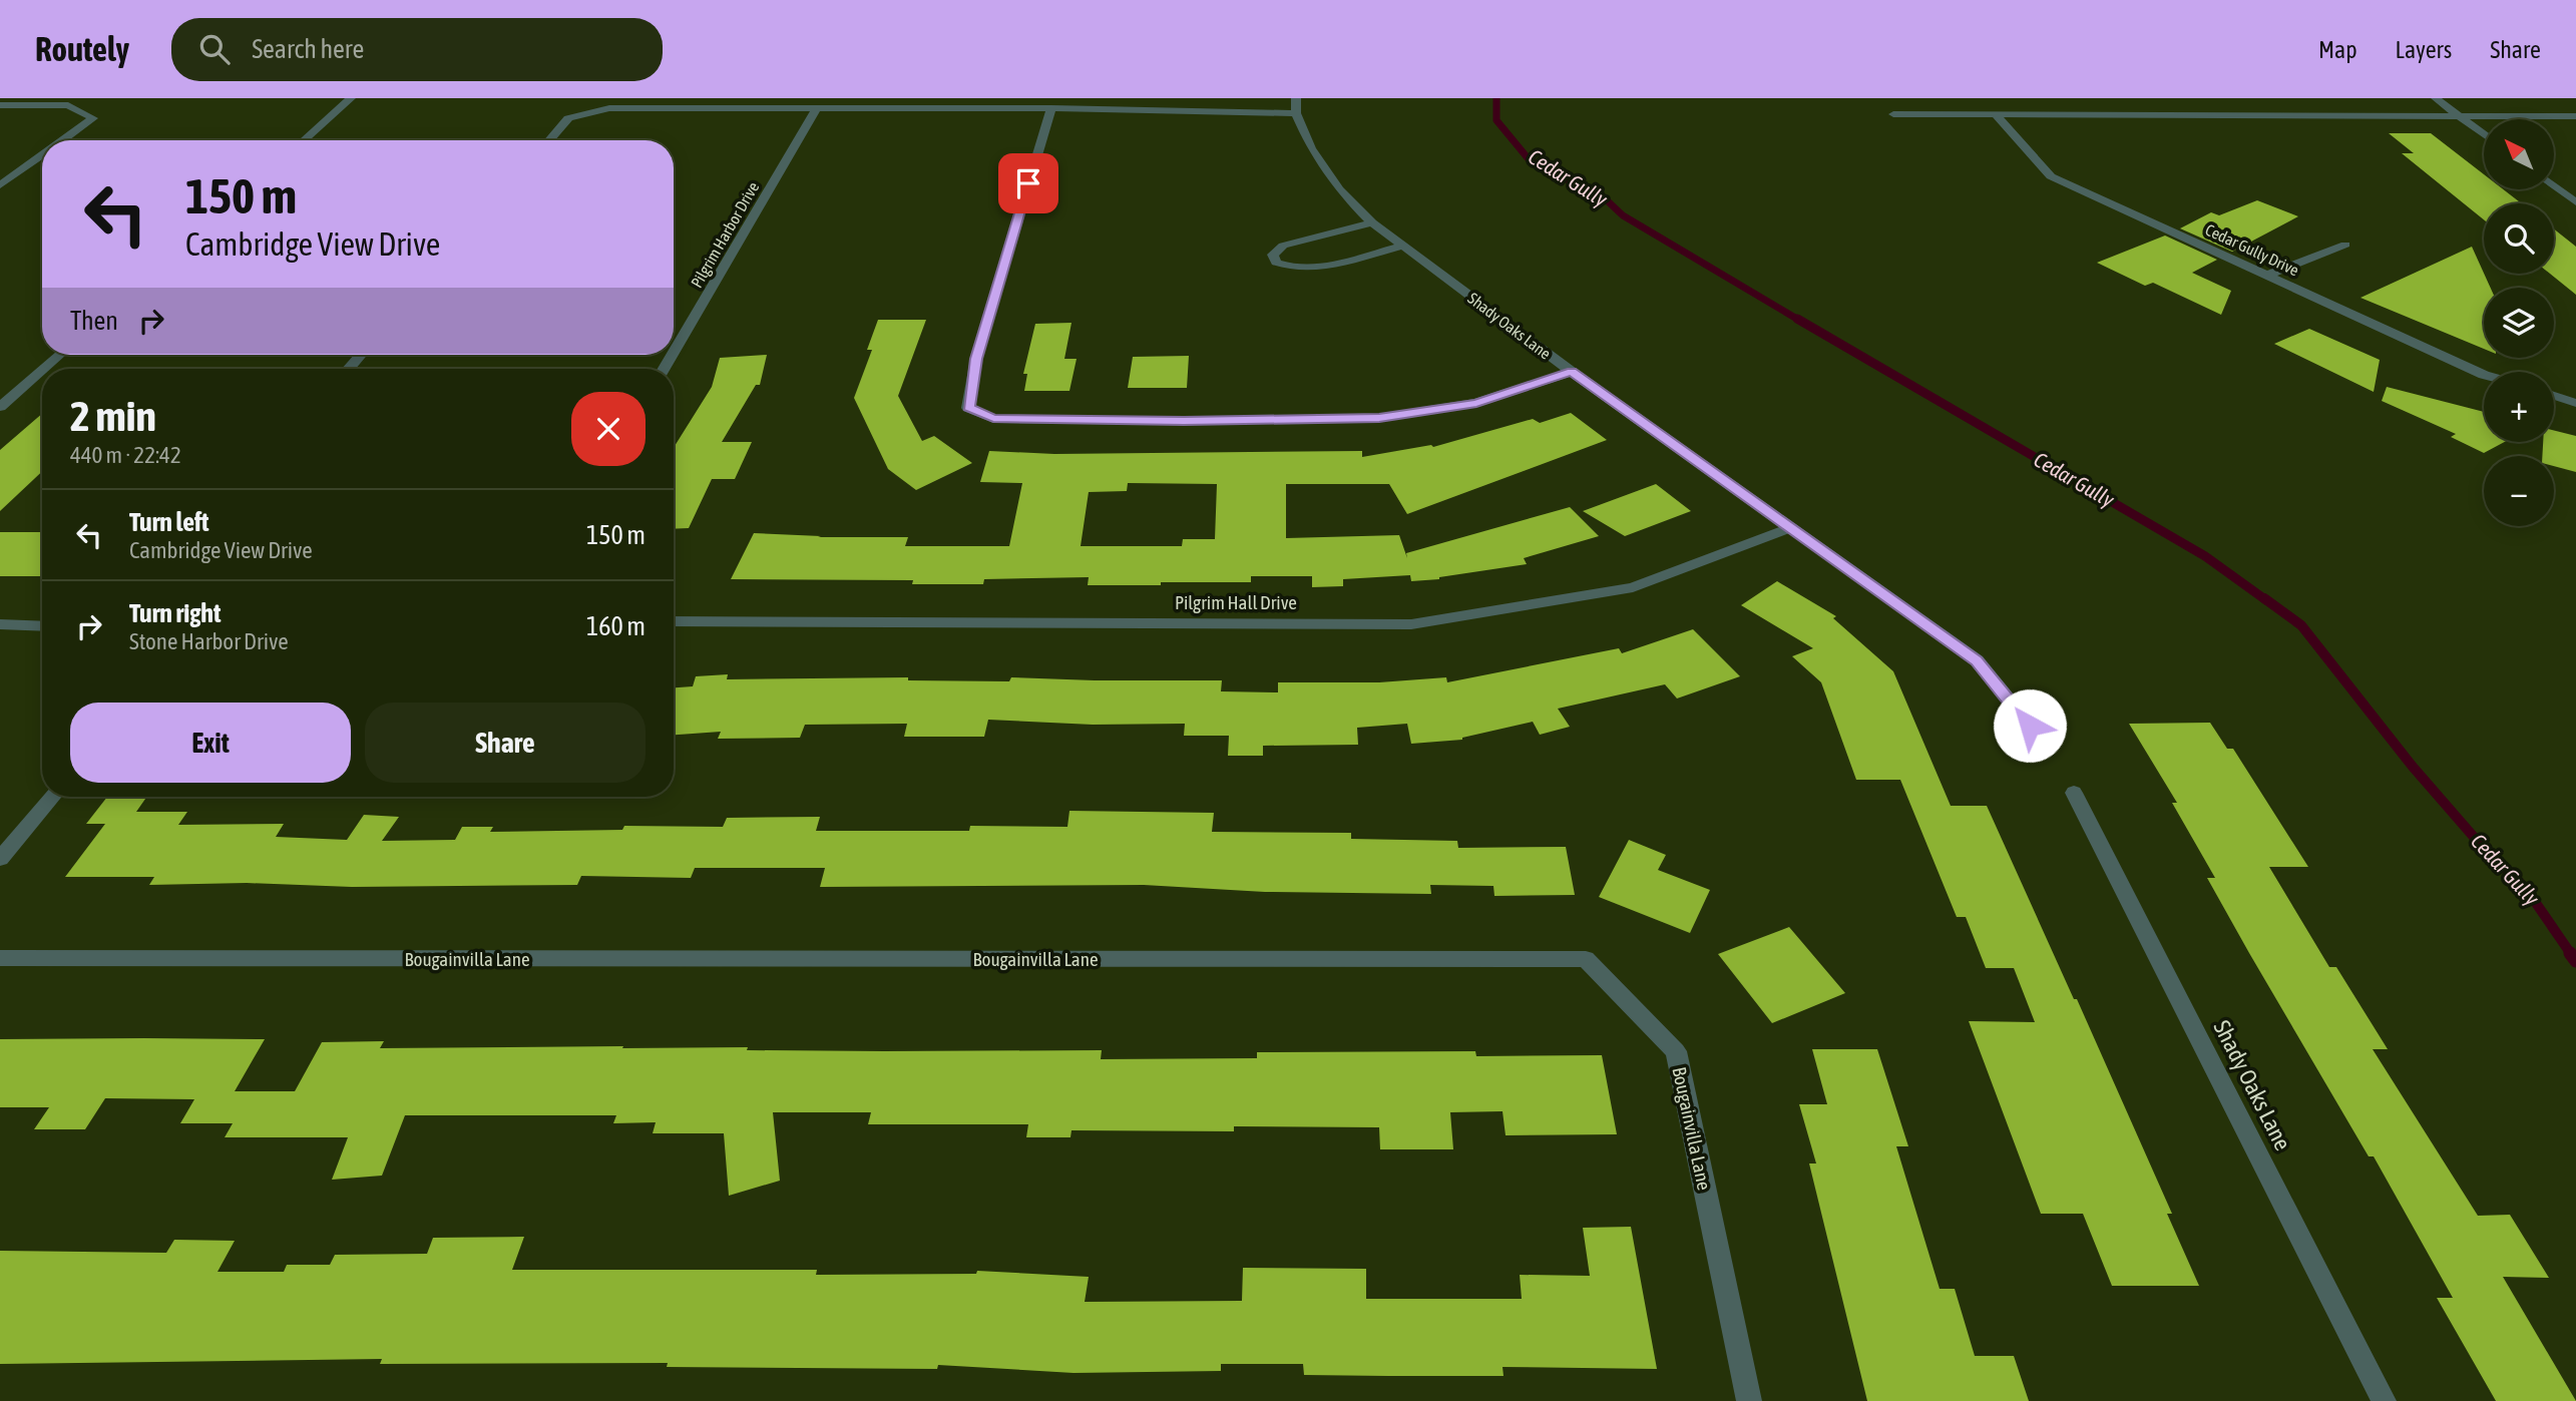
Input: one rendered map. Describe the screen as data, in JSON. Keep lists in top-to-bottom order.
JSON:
{
  "streets": {
    "street": [
      "Pilgrim Harbor Drive",
      "Cedar Gully Drive",
      "Shady Oaks Lane",
      "Pilgrim Hall Drive",
      "Bougainvilla Lane"
    ]
  },
  "crossings": [
    ["Shady Oaks Lane", "Pilgrim Hall Drive"]
  ],
  "water": ["Cedar Gully"],
  "north": "top left",
  "page": {
    "header": "Routely",
    "search": "Search here",
    "nav": ["Map", "Layers", "Share"],
    "map_buttons": ["+", "−"],
    "turn": ["150 m", "Cambridge View Drive"],
    "then": "Then",
    "heading": ["2 min", "440 m · 22:42"],
    "list": [
      {
        "name": "Turn left",
        "note": "Cambridge View Drive",
        "value": "150 m"
      },
      {
        "name": "Turn right",
        "note": "Stone Harbor Drive",
        "value": "160 m"
      }
    ],
    "buttons": ["Exit", "Share"]
  }
}
